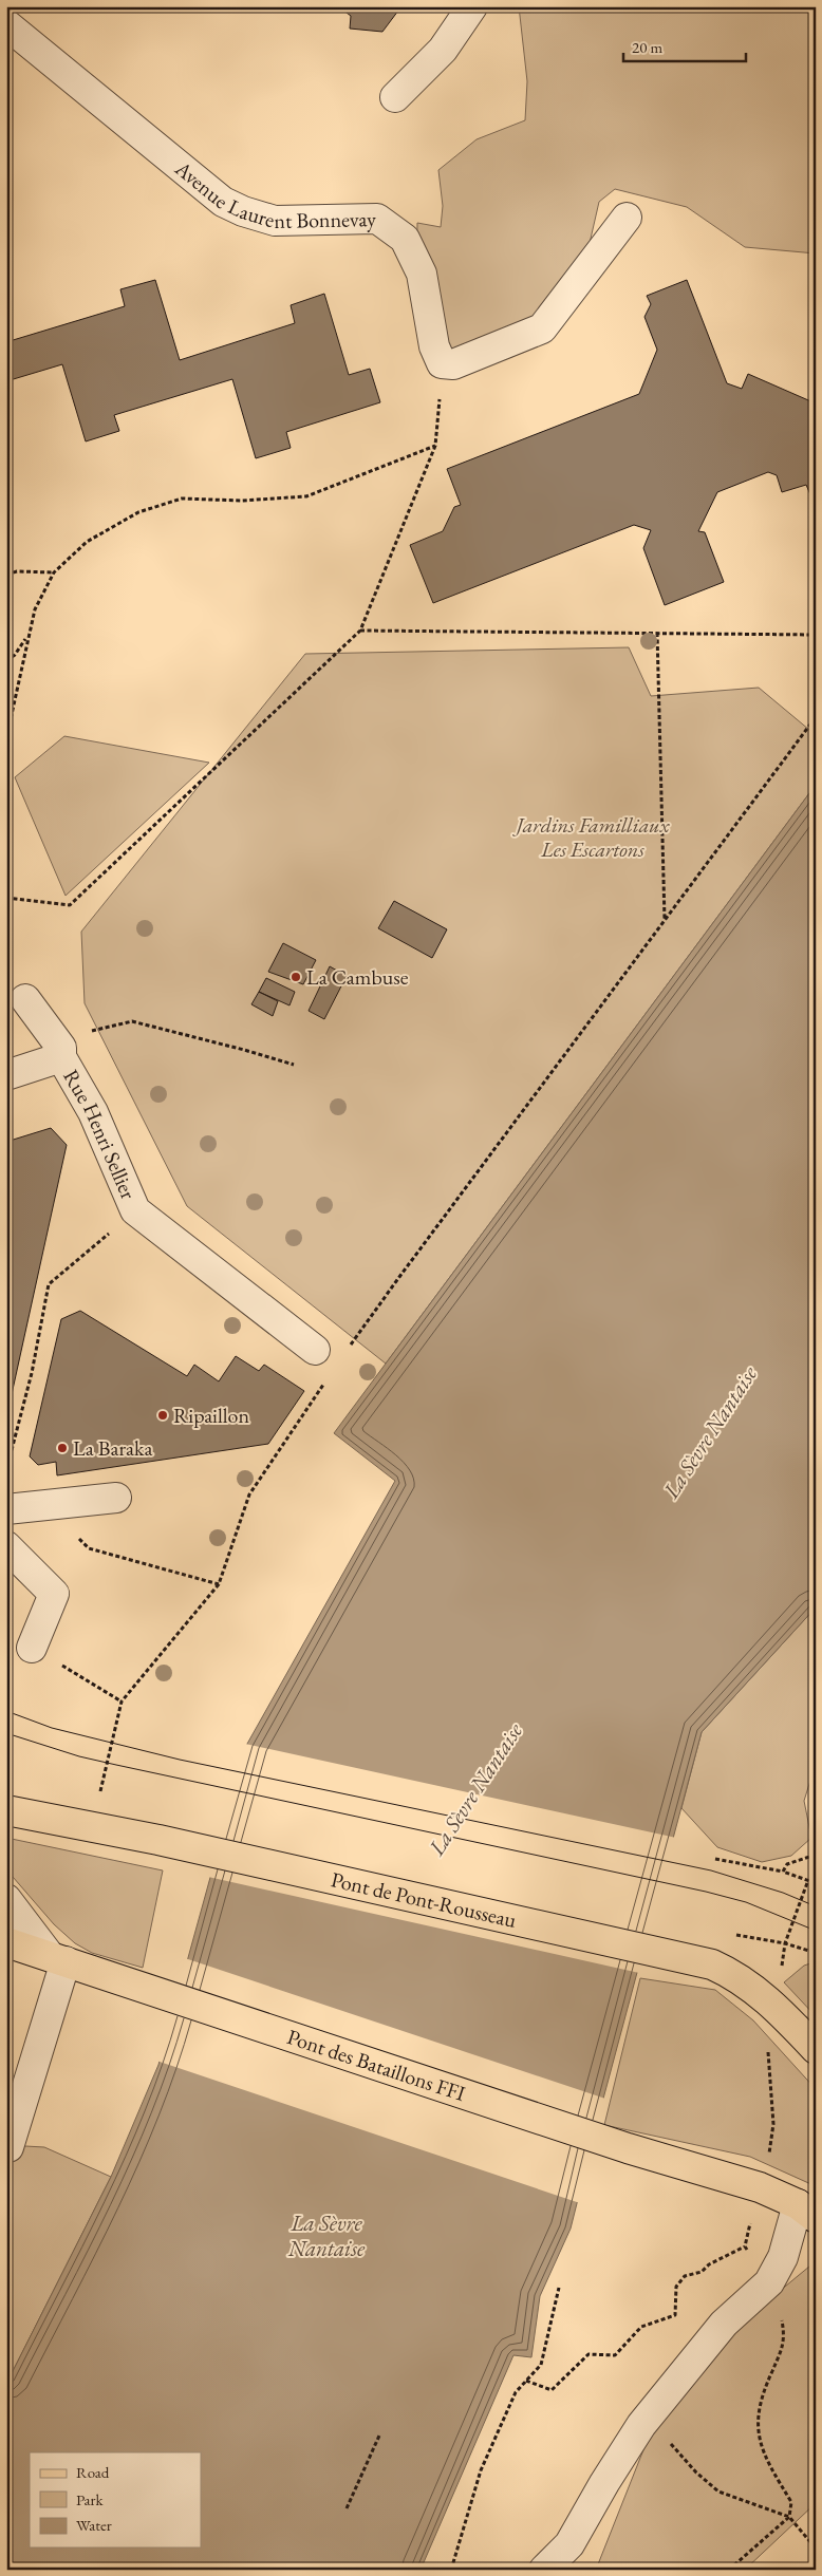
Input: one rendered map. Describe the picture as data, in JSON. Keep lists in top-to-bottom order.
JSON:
{
  "streets": {
    "main road": ["Pont de Pont-Rousseau", "Pont des Bataillons FFI"],
    "street": ["Avenue Laurent Bonnevay", "Rue Henri Sellier"]
  },
  "water": ["La Sèvre Nantaise"],
  "parks": ["Jardins Familliaux Les Escartons"],
  "places": ["La Cambuse", "Ripaillon", "La Baraka"],
  "legend": ["Road", "Park", "Water"],
  "scale_bar": "20 m"
}
